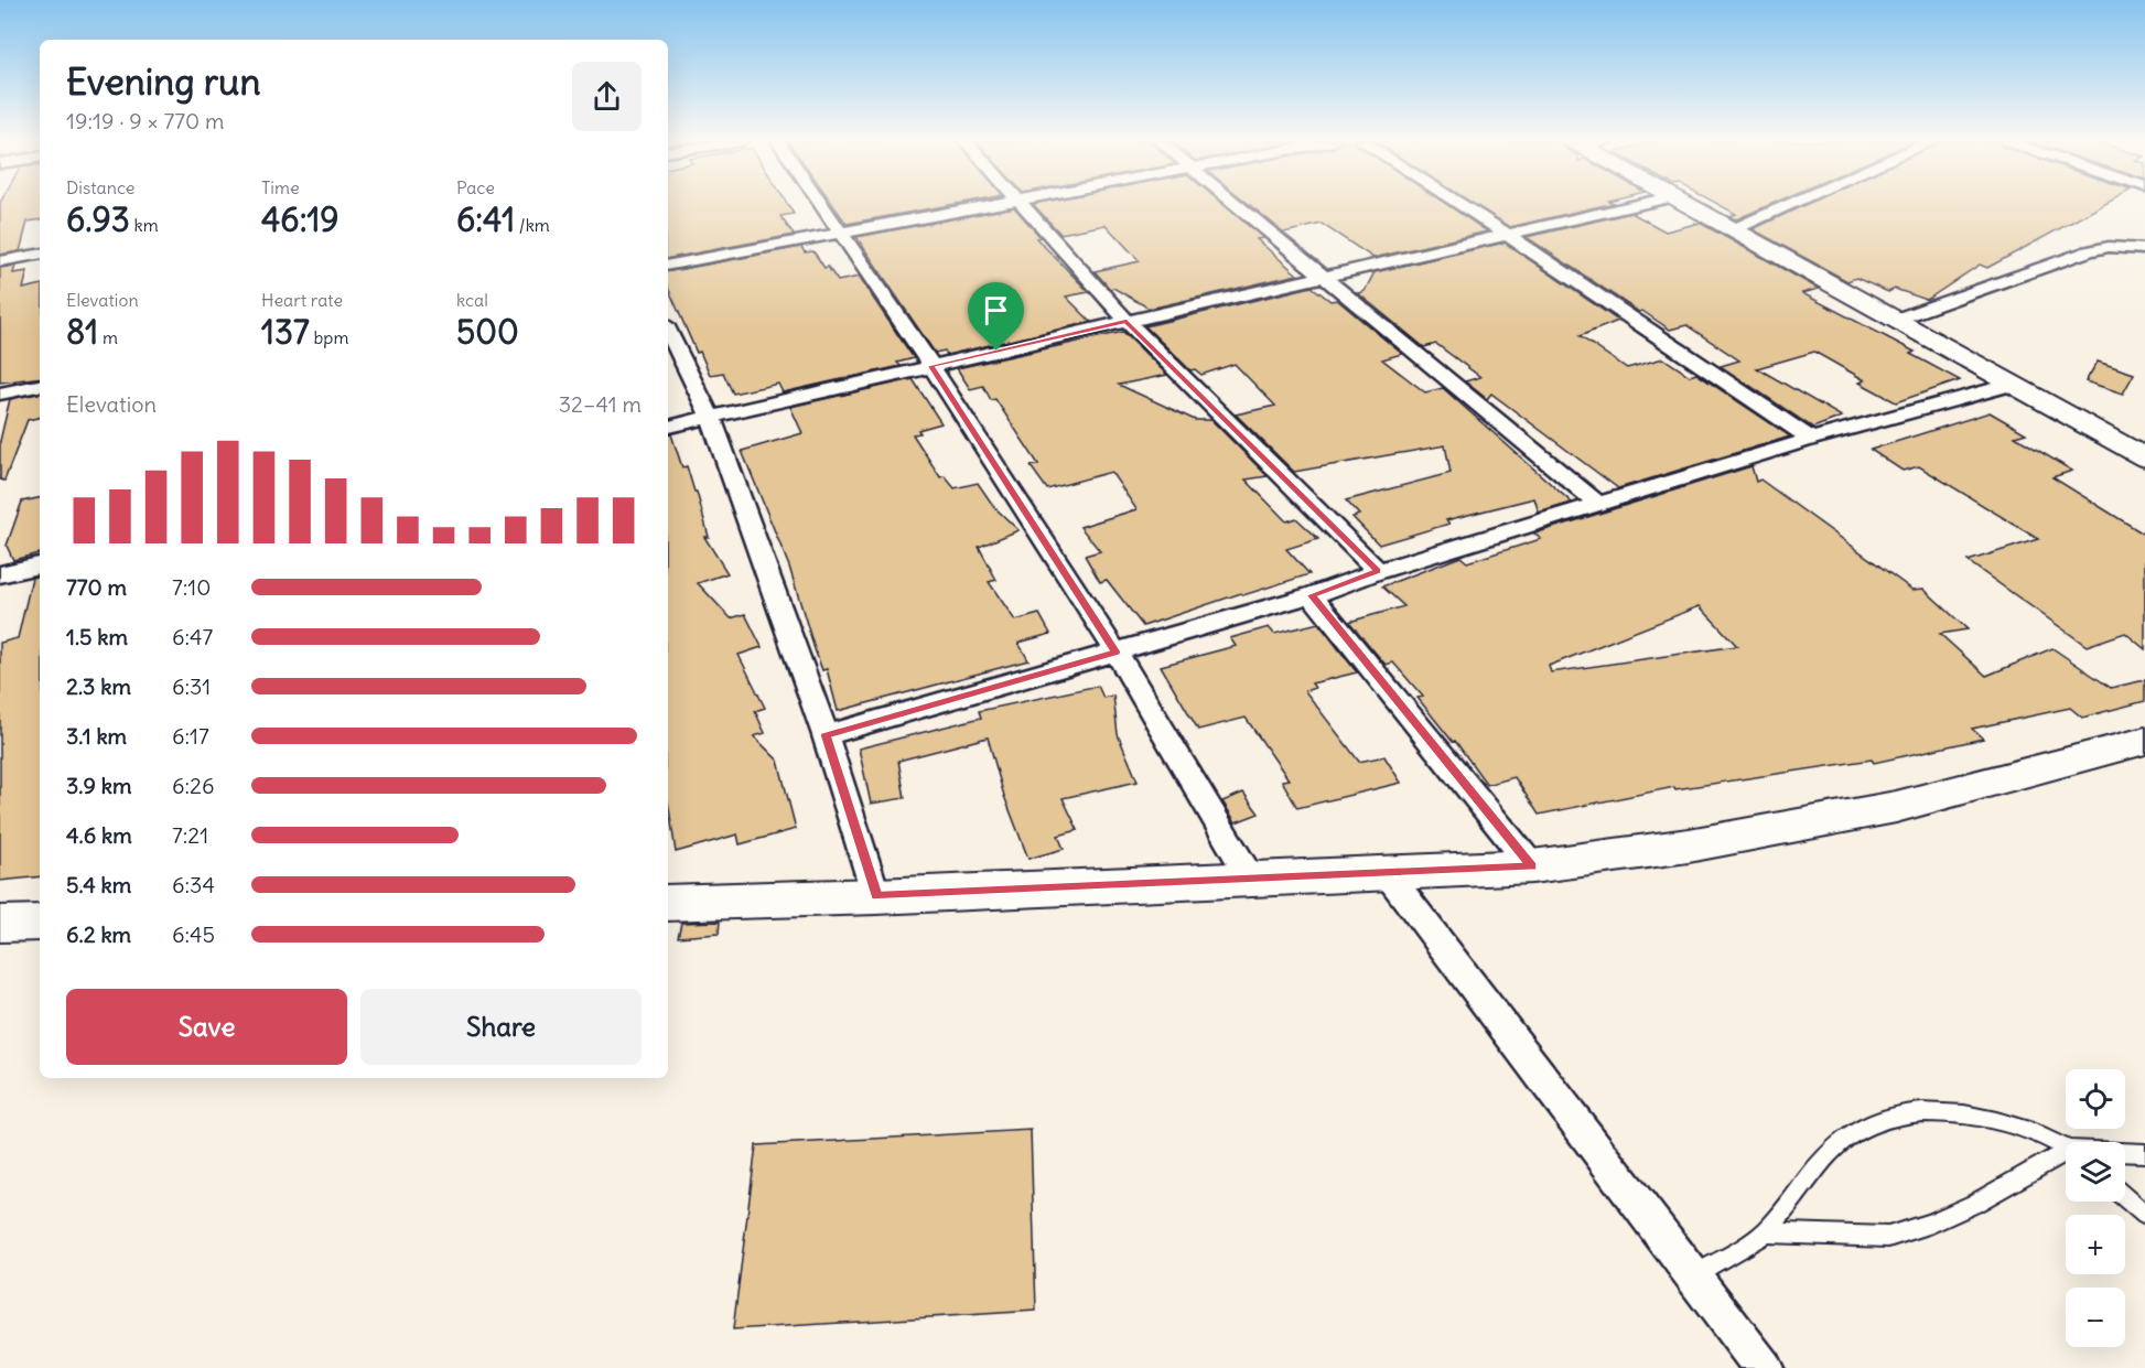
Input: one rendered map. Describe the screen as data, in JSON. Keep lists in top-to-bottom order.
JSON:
{
  "page": {
    "heading": ["Evening run", "19:19 · 9 × 770 m"],
    "stats": [
      ["Distance", "6.93 km"],
      ["Time", "46:19"],
      ["Pace", "6:41 /km"],
      ["Elevation", "81 m"],
      ["Heart rate", "137 bpm"],
      ["kcal", "500"]
    ],
    "chart": ["Elevation", "32–41 m"],
    "list": [
      {
        "name": "770 m",
        "note": "7:10"
      },
      {
        "name": "1.5 km",
        "note": "6:47"
      },
      {
        "name": "2.3 km",
        "note": "6:31"
      },
      {
        "name": "3.1 km",
        "note": "6:17"
      },
      {
        "name": "3.9 km",
        "note": "6:26"
      },
      {
        "name": "4.6 km",
        "note": "7:21"
      },
      {
        "name": "5.4 km",
        "note": "6:34"
      },
      {
        "name": "6.2 km",
        "note": "6:45"
      }
    ],
    "buttons": ["Save", "Share"],
    "map_buttons": ["+", "−"]
  }
}
